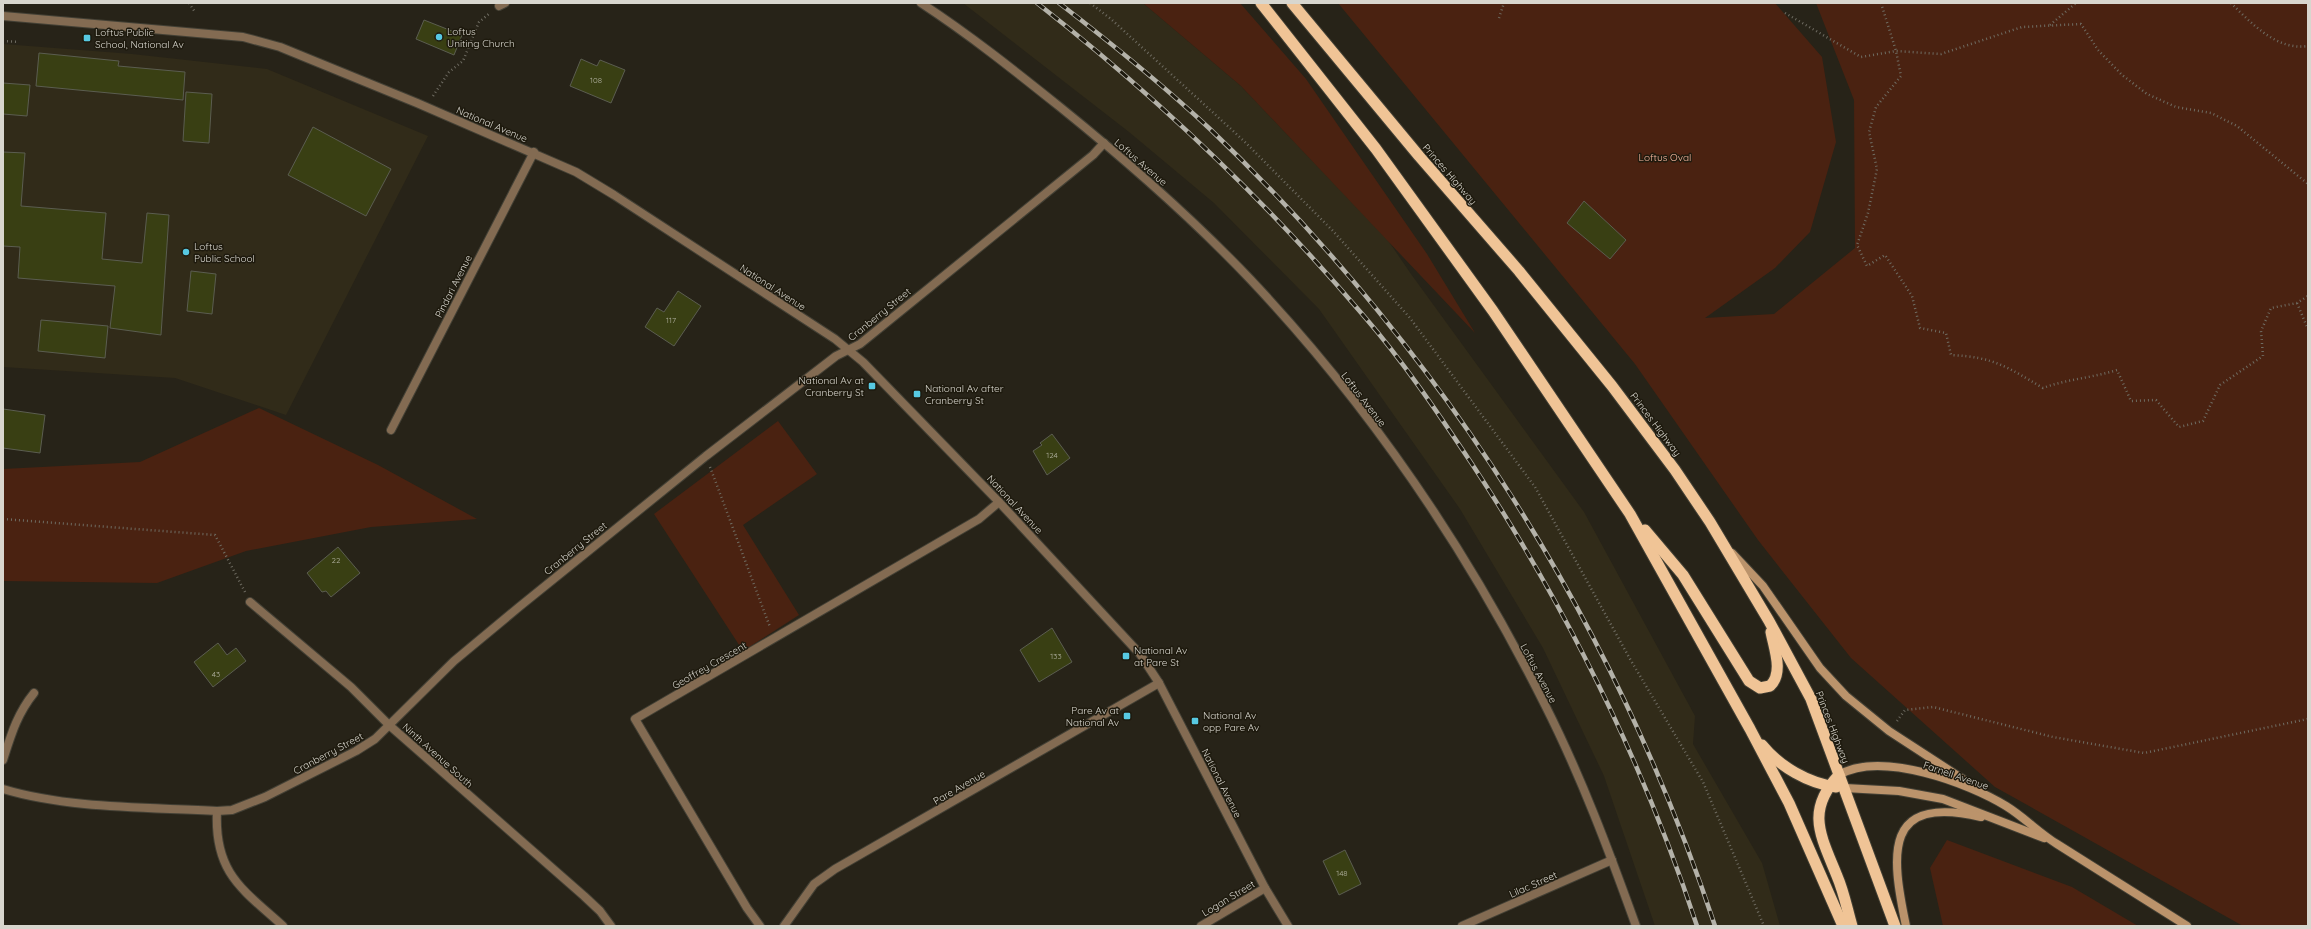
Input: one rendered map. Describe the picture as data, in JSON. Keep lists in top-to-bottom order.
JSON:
{
  "streets": {
    "highway": ["Princes Highway"],
    "main road": ["Farnell Avenue"],
    "street": [
      "National Avenue",
      "Loftus Avenue",
      "Pindari Avenue",
      "Cranberry Street",
      "Geoffrey Crescent",
      "Ninth Avenue South",
      "Pare Avenue",
      "Lilac Street",
      "Logan Street"
    ]
  },
  "crossings": [
    ["National Avenue", "Pindari Avenue"],
    ["National Avenue", "Cranberry Street"],
    ["National Avenue", "Geoffrey Crescent"],
    ["National Avenue", "Pare Avenue"],
    ["National Avenue", "Logan Street"],
    ["Loftus Avenue", "Cranberry Street"],
    ["Loftus Avenue", "Lilac Street"],
    ["Princes Highway", "Farnell Avenue"],
    ["Cranberry Street", "Ninth Avenue South"]
  ],
  "parks": ["Loftus Oval"],
  "places": {
    "other": ["Loftus Uniting Church", "Loftus Public School"],
    "transit": [
      "Loftus Public School, National Av",
      "National Av at Cranberry St",
      "National Av after Cranberry St",
      "National Av at Pare St",
      "Pare Av at National Av",
      "National Av opp Pare Av"
    ]
  },
  "house_numbers": [
    "108",
    "117",
    "124",
    "22",
    "133",
    "43",
    "148"
  ]
}
